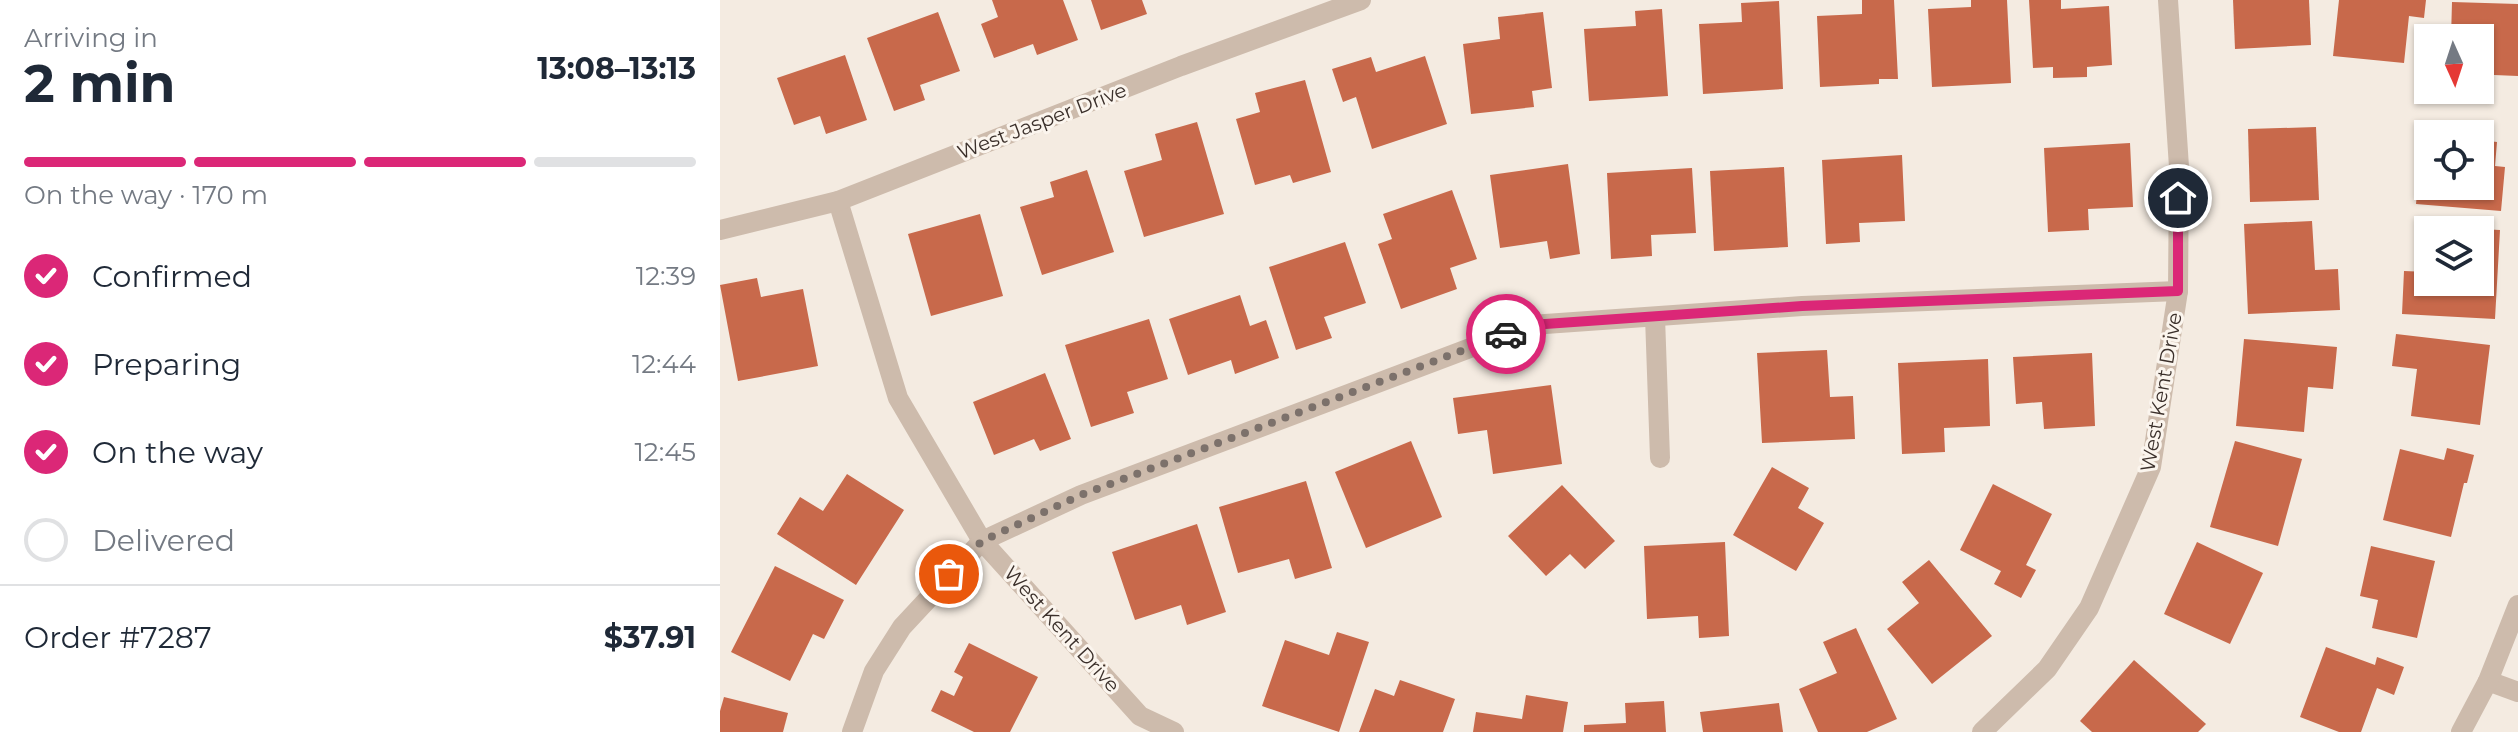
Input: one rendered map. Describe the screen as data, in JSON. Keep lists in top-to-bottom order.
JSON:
{
  "streets": {
    "street": ["West Jasper Drive", "West Kent Drive"]
  },
  "crossings": [
    ["West Jasper Drive", "West Kent Drive"]
  ],
  "north": "bottom",
  "page": {
    "heading": ["2 min", "Arriving in", "13:08–13:13"],
    "panel": ["Order #7287", "$37.91"],
    "bar": "On the way · 170 m",
    "list": [
      ["Confirmed", "12:39"],
      ["Preparing", "12:44"],
      ["On the way", "12:45"],
      "Delivered"
    ]
  }
}
